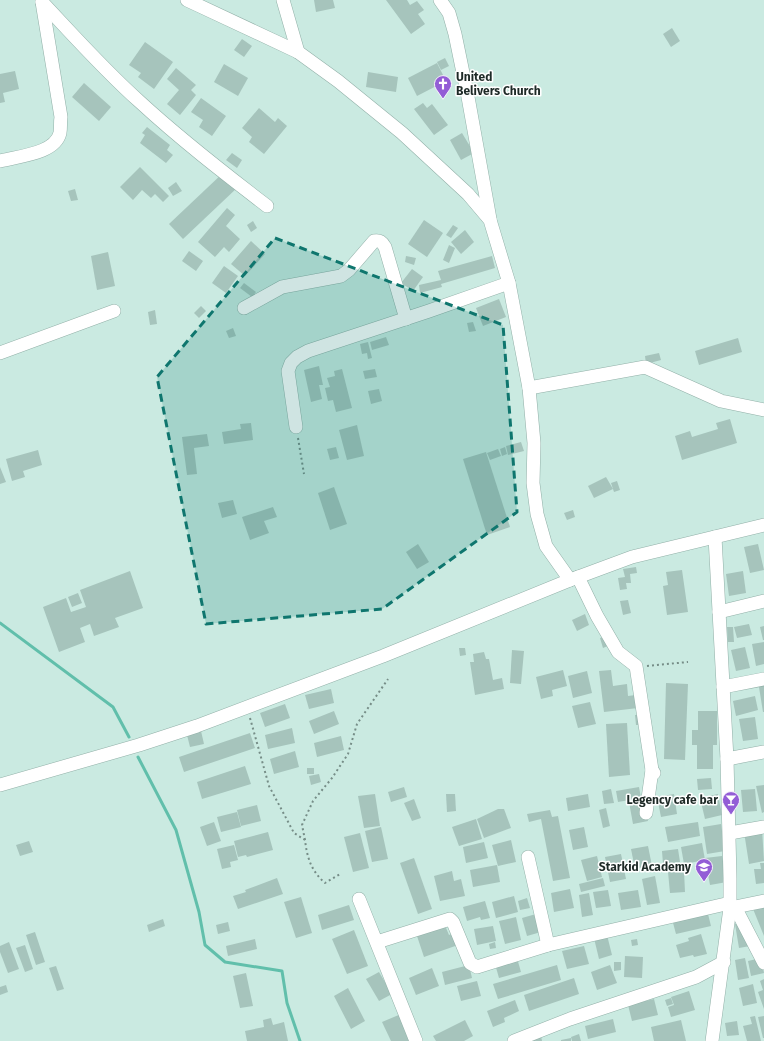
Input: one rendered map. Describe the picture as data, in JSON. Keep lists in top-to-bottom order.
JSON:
{
  "places": {
    "church": ["United Belivers Church"],
    "bar": ["Legency cafe bar"],
    "school or university": ["Starkid Academy"]
  }
}
